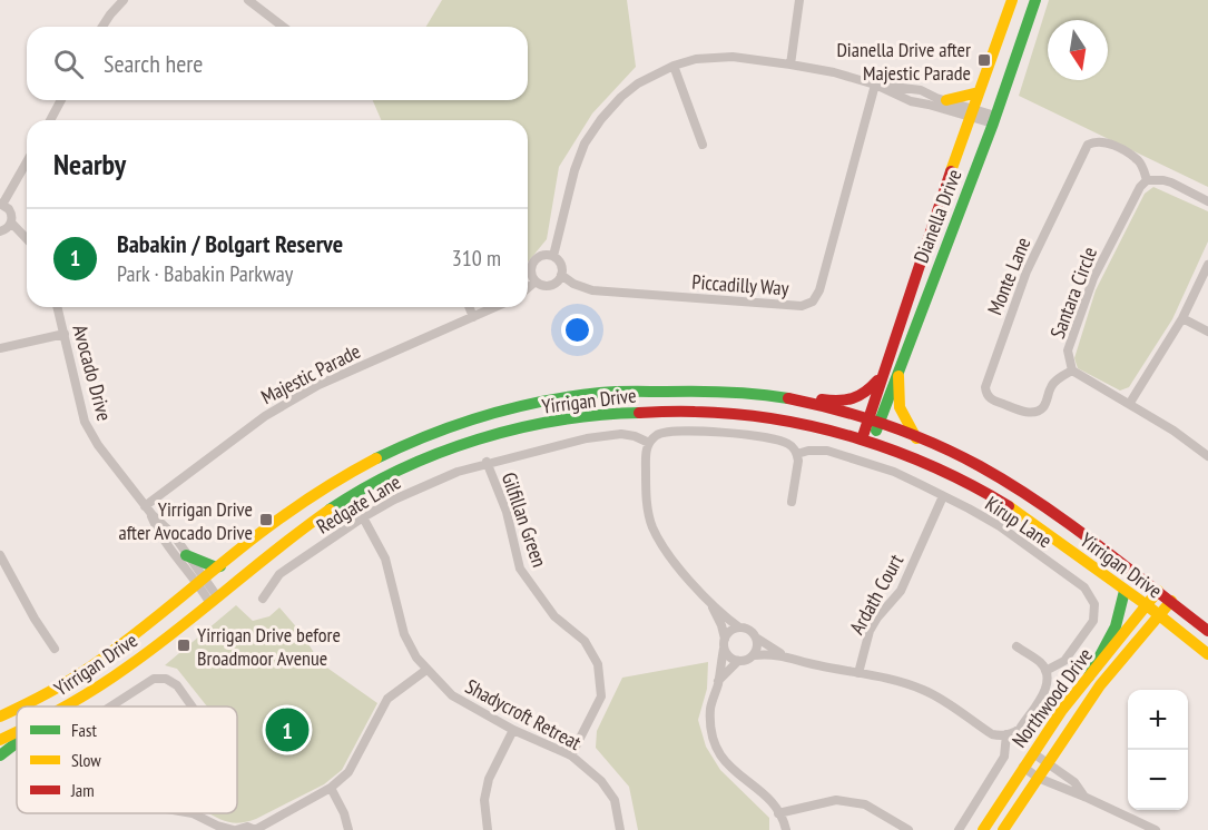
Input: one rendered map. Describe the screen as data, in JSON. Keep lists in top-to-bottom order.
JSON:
{
  "streets": {
    "main road": ["Dianella Drive", "Yirrigan Drive", "Northwood Drive"],
    "street": [
      "Monte Lane",
      "Piccadilly Way",
      "Santara Circle",
      "Avocado Drive",
      "Majestic Parade",
      "Redgate Lane",
      "Gilfillan Green",
      "Kirup Lane",
      "Ardath Court",
      "Shadycroft Retreat"
    ]
  },
  "crossings": [
    ["Dianella Drive", "Yirrigan Drive"],
    ["Monte Lane", "Santara Circle"],
    ["Avocado Drive", "Majestic Parade"],
    ["Avocado Drive", "Yirrigan Drive"],
    ["Yirrigan Drive", "Northwood Drive"],
    ["Redgate Lane", "Gilfillan Green"],
    ["Redgate Lane", "Shadycroft Retreat"],
    ["Gilfillan Green", "Shadycroft Retreat"],
    ["Kirup Lane", "Ardath Court"]
  ],
  "places": {
    "transit": ["Dianella Drive after Majestic Parade", "Yirrigan Drive after Avocado Drive", "Yirrigan Drive before Broadmoor Avenue"]
  },
  "legend": ["Fast", "Slow", "Jam"],
  "north": "bottom",
  "page": {
    "search": "Search here",
    "heading": "Nearby",
    "list": [
      {
        "mark": "1",
        "name": "Babakin / Bolgart Reserve",
        "note": "Park · Babakin Parkway",
        "value": "310 m"
      }
    ],
    "map_buttons": ["+", "−"],
    "pins": "1"
  }
}
